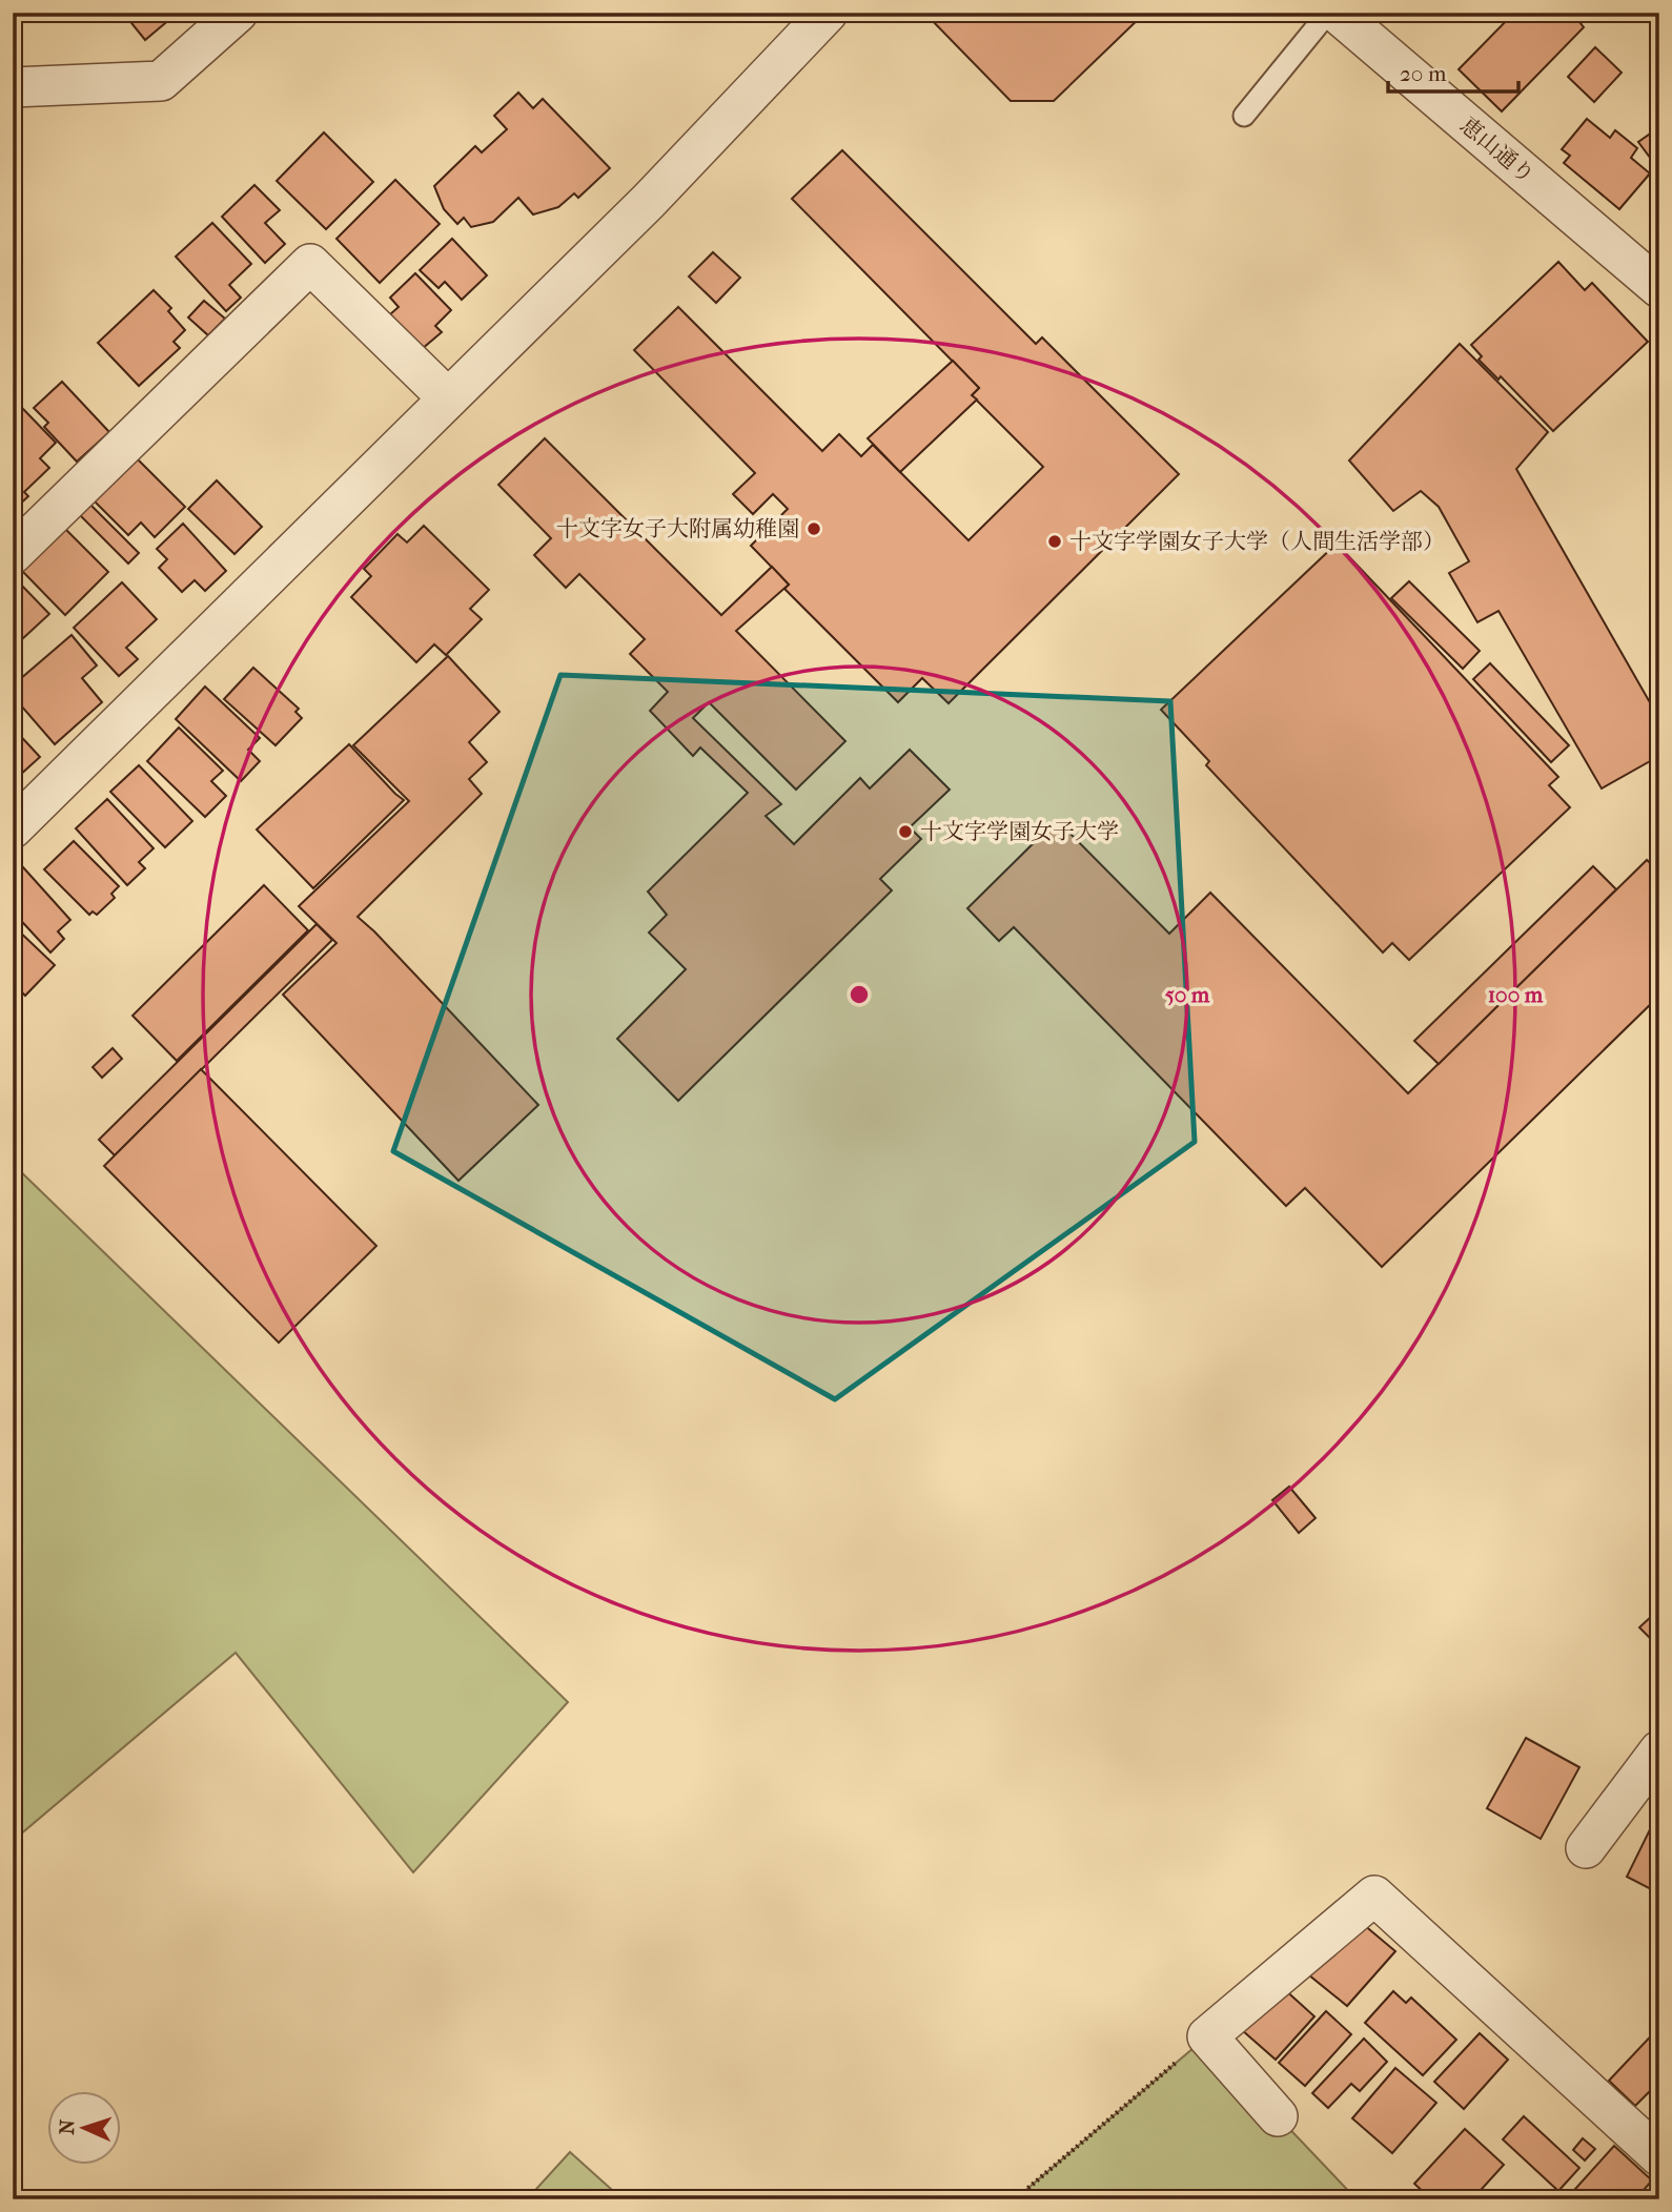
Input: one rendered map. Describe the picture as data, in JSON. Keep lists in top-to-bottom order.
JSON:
{
  "streets": {
    "street": ["恵山通り"]
  },
  "places": ["十文字女子大附属幼稚園", "十文字学園女子大学（人間生活学部）", "十文字学園女子大学"],
  "scale_bar": "20 m",
  "north": "left",
  "rings": ["50 m", "100 m"]
}
